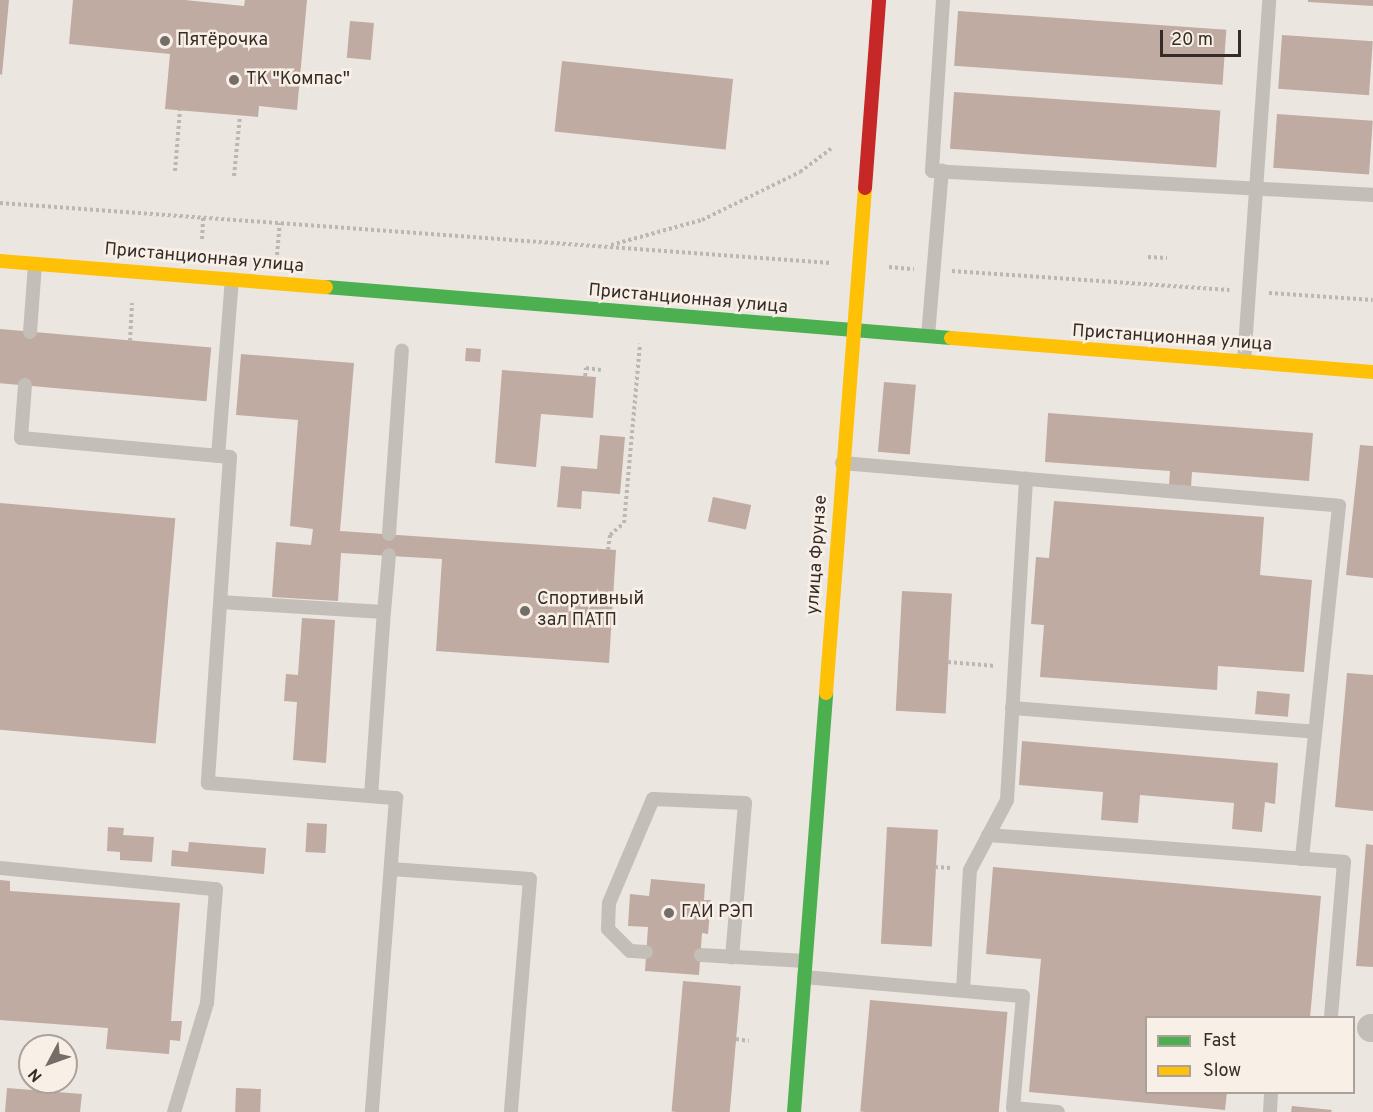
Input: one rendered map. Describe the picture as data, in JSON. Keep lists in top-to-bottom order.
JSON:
{
  "streets": {
    "main road": ["Пристанционная улица", "улица Фрунзе"]
  },
  "crossings": [
    ["Пристанционная улица", "улица Фрунзе"]
  ],
  "places": [
    "Пятёрочка",
    "ТК \"Компас\"",
    "Спортивный зал ПАТП",
    "ГАИ РЭП"
  ],
  "legend": ["Fast", "Slow"],
  "scale_bar": "20 m",
  "north": "bottom left"
}
